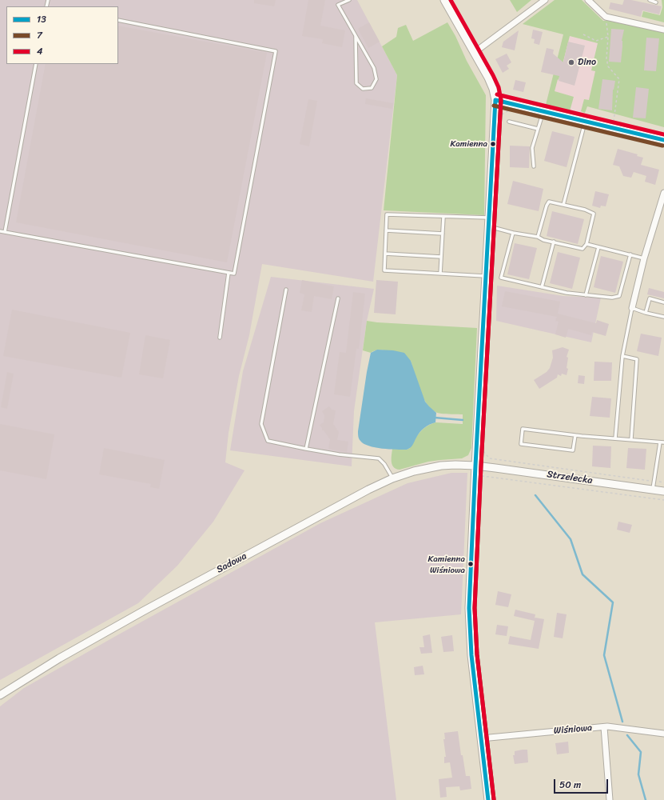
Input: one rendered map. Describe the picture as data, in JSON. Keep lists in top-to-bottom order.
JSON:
{
  "streets": {
    "street": ["Strzelecka", "Sadowa", "Wiśniowa"]
  },
  "crossings": [
    ["Strzelecka", "Sadowa"]
  ],
  "places": ["Dino", "Kamienna", "Kamienna Wiśniowa"],
  "lines": ["transit line 4", "transit line 13", "transit line 7"],
  "legend": ["13", "7", "4"],
  "scale_bar": "50 m"
}
